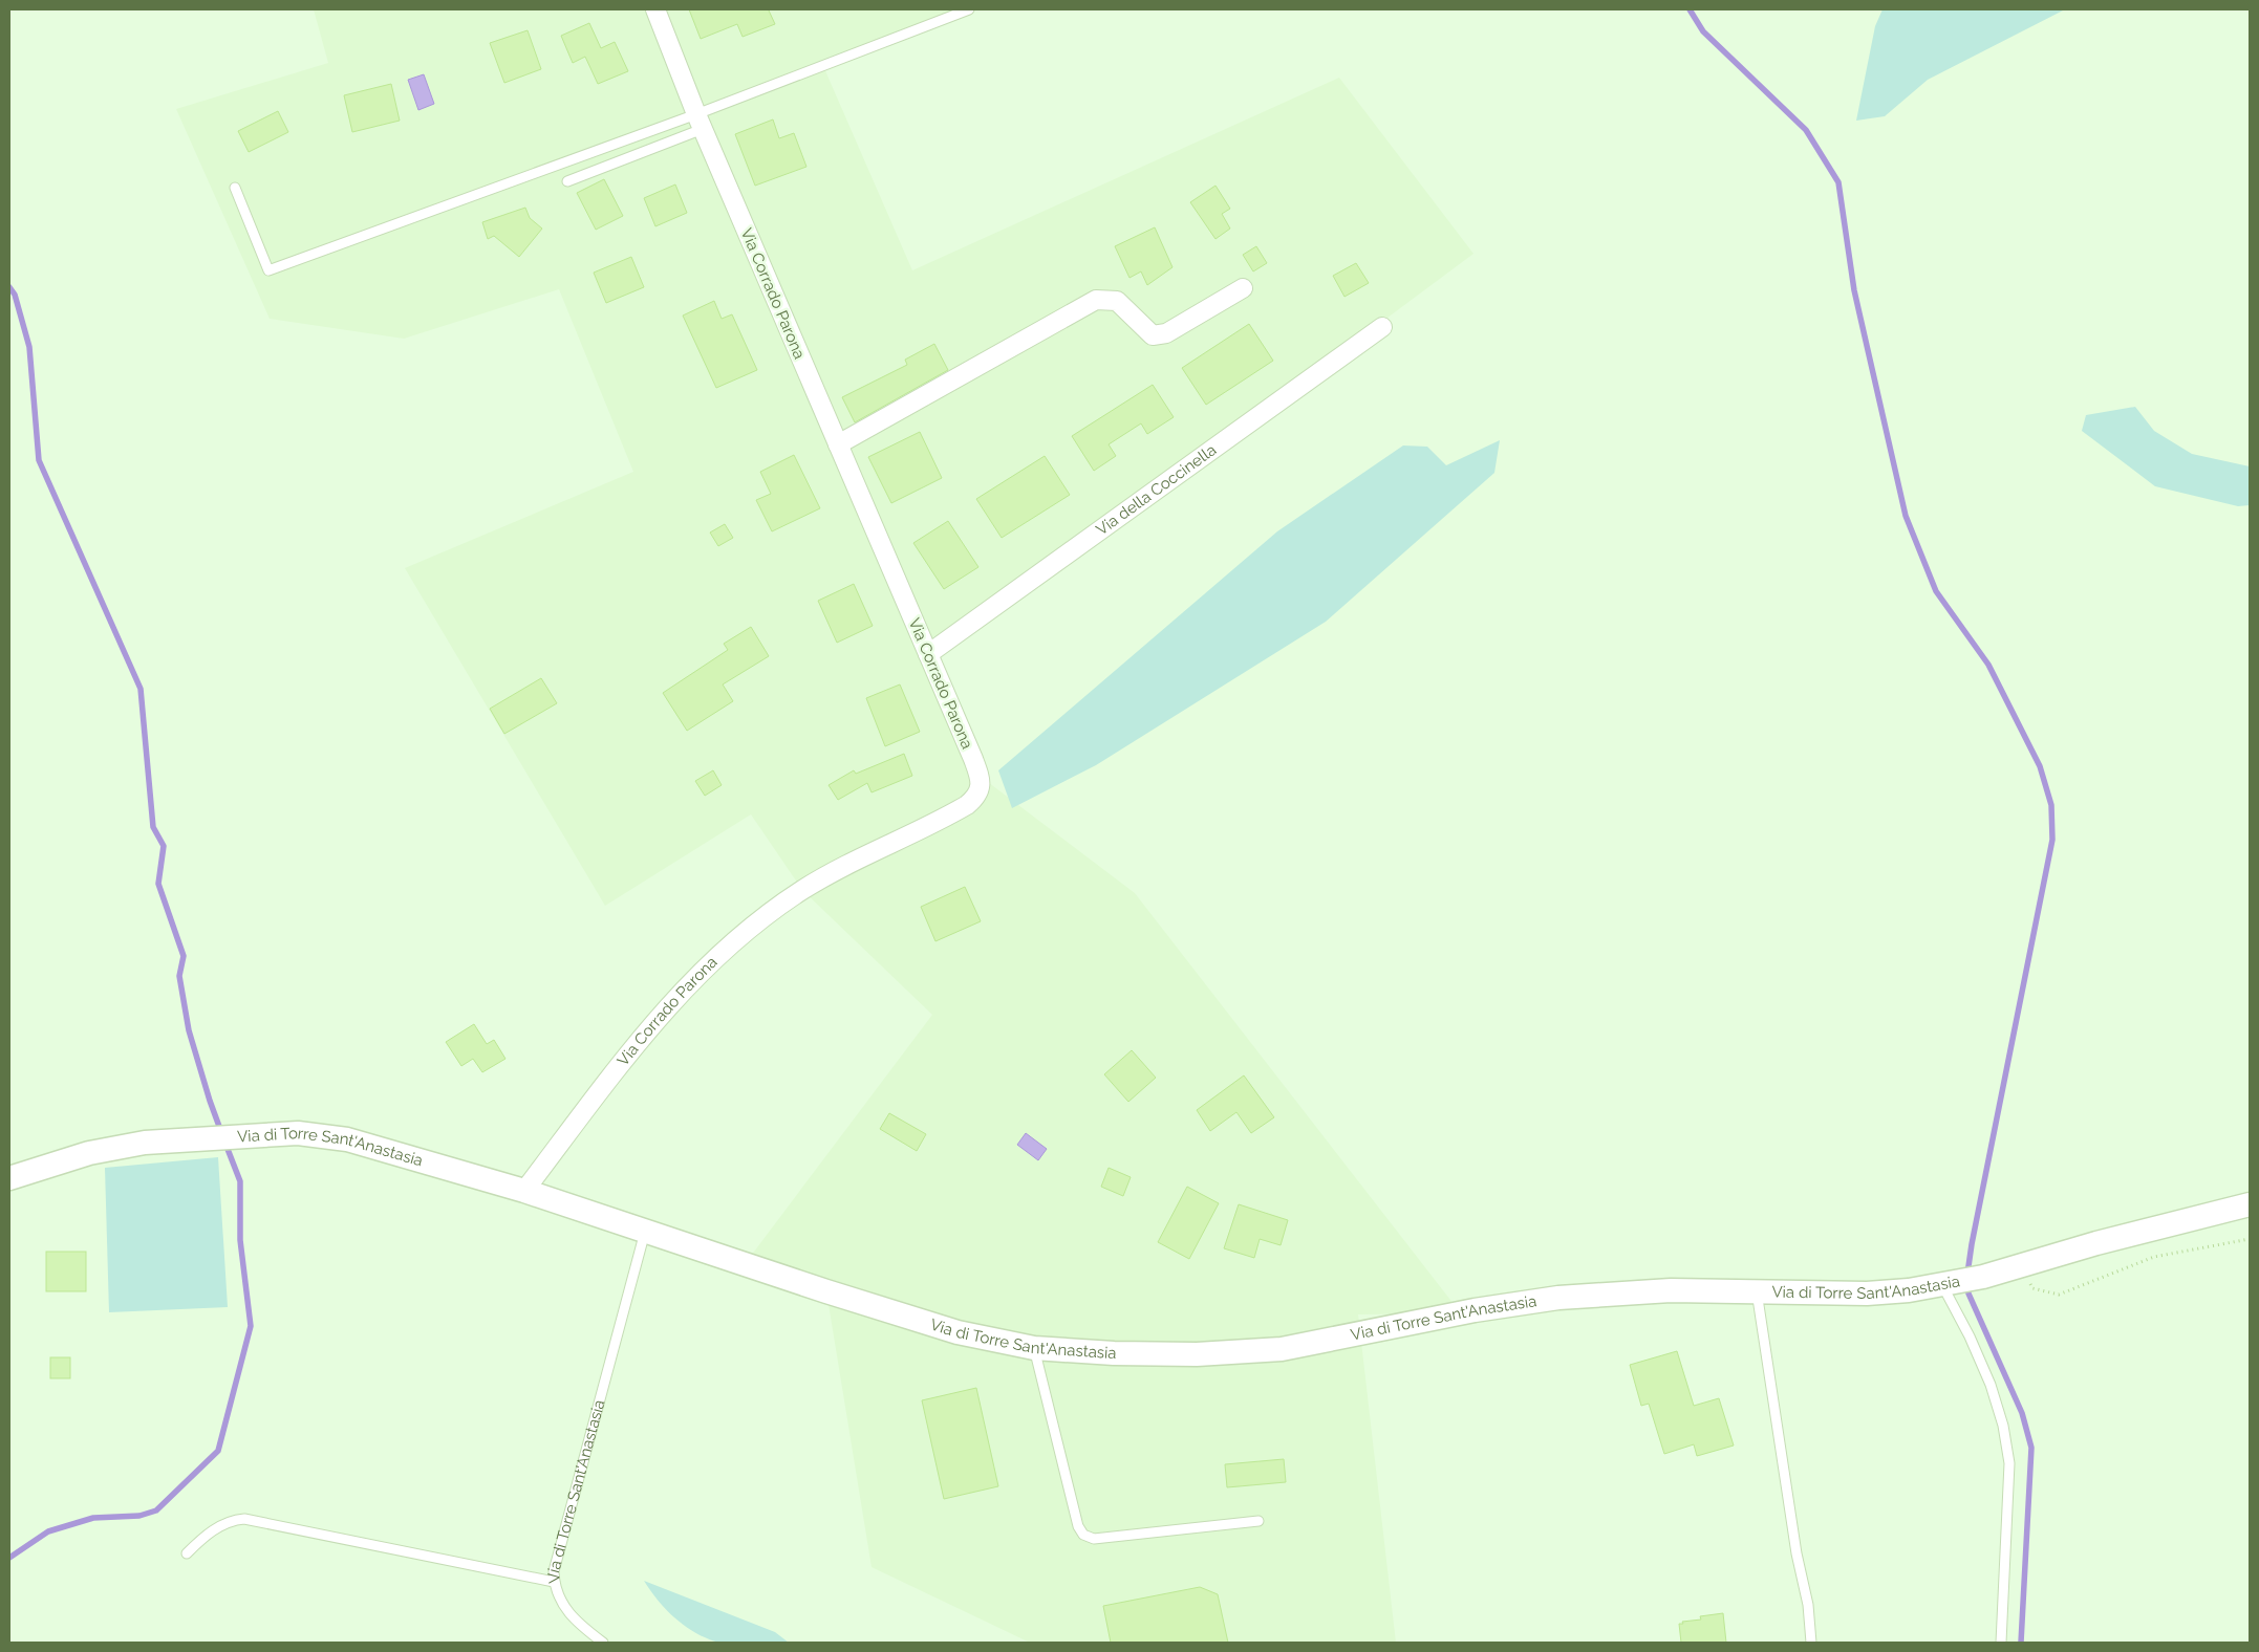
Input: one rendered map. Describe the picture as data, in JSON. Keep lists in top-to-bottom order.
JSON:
{
  "streets": {
    "street": ["Via Corrado Parona", "Via della Coccinella", "Via di Torre Sant'Anastasia"]
  },
  "crossings": [
    ["Via Corrado Parona", "Via della Coccinella"],
    ["Via Corrado Parona", "Via di Torre Sant'Anastasia"]
  ]
}
